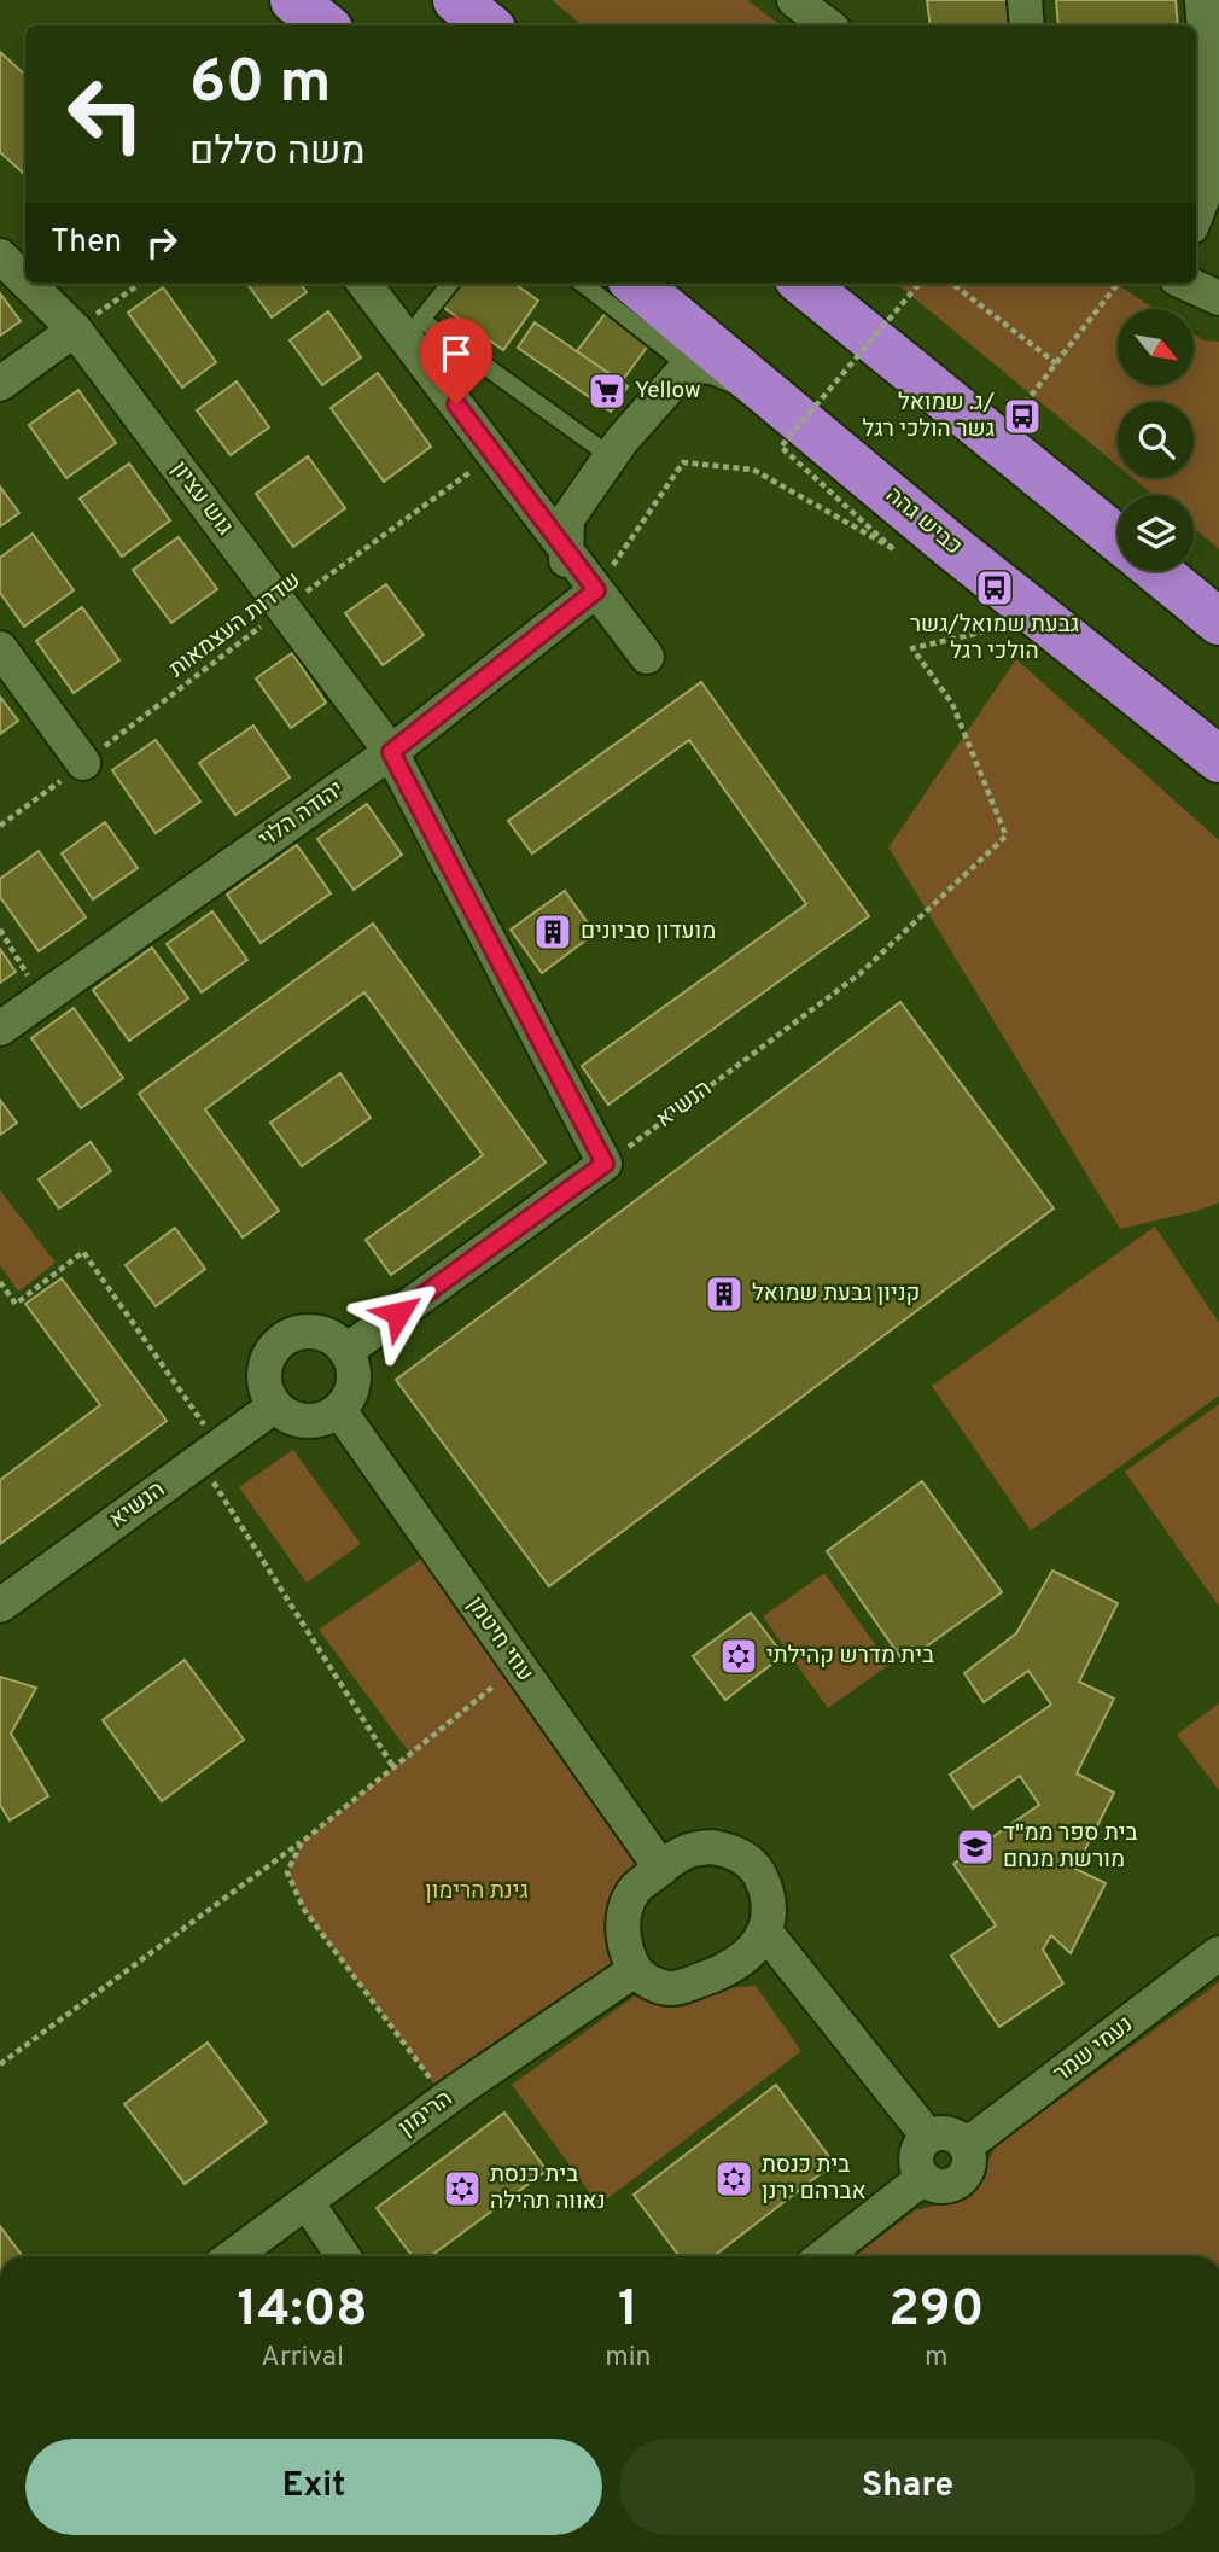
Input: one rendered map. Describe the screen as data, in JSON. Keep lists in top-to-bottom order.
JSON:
{
  "streets": {
    "highway": ["כביש גהה"],
    "street": [
      "גוש עציון",
      "יהודה הלוי",
      "הנשיא",
      "עוזי חיטמן",
      "נעמי שמר",
      "הרימון"
    ],
    "path": ["שדרות העצמאות"]
  },
  "crossings": [
    ["גוש עציון", "שדרות העצמאות"],
    ["גוש עציון", "יהודה הלוי"],
    ["גוש עציון", "הנשיא"],
    ["הנשיא", "עוזי חיטמן"],
    ["עוזי חיטמן", "הרימון"]
  ],
  "parks": ["גינת הרימון"],
  "places": {
    "supermarket": ["Yellow"],
    "bus stop": ["ג. שמואל/ גשר הולכי רגל", "גבעת שמואל/גשר הולכי רגל"],
    "building": ["מועדון סביונים", "קניון גבעת שמואל"],
    "synagogue": ["בית מדרש קהילתי", "בית כנסת אברהם ירנן", "בית כנסת נאווה תהילה"],
    "school or university": ["בית ספר ממ\"ד מורשת מנחם"]
  },
  "north": "bottom right",
  "page": {
    "turn": ["60 m", "משה סללם"],
    "then": "Then",
    "eta": [
      "14:08",
      "Arrival",
      "1",
      "min",
      "290",
      "m"
    ],
    "buttons": ["Exit", "Share"]
  }
}
